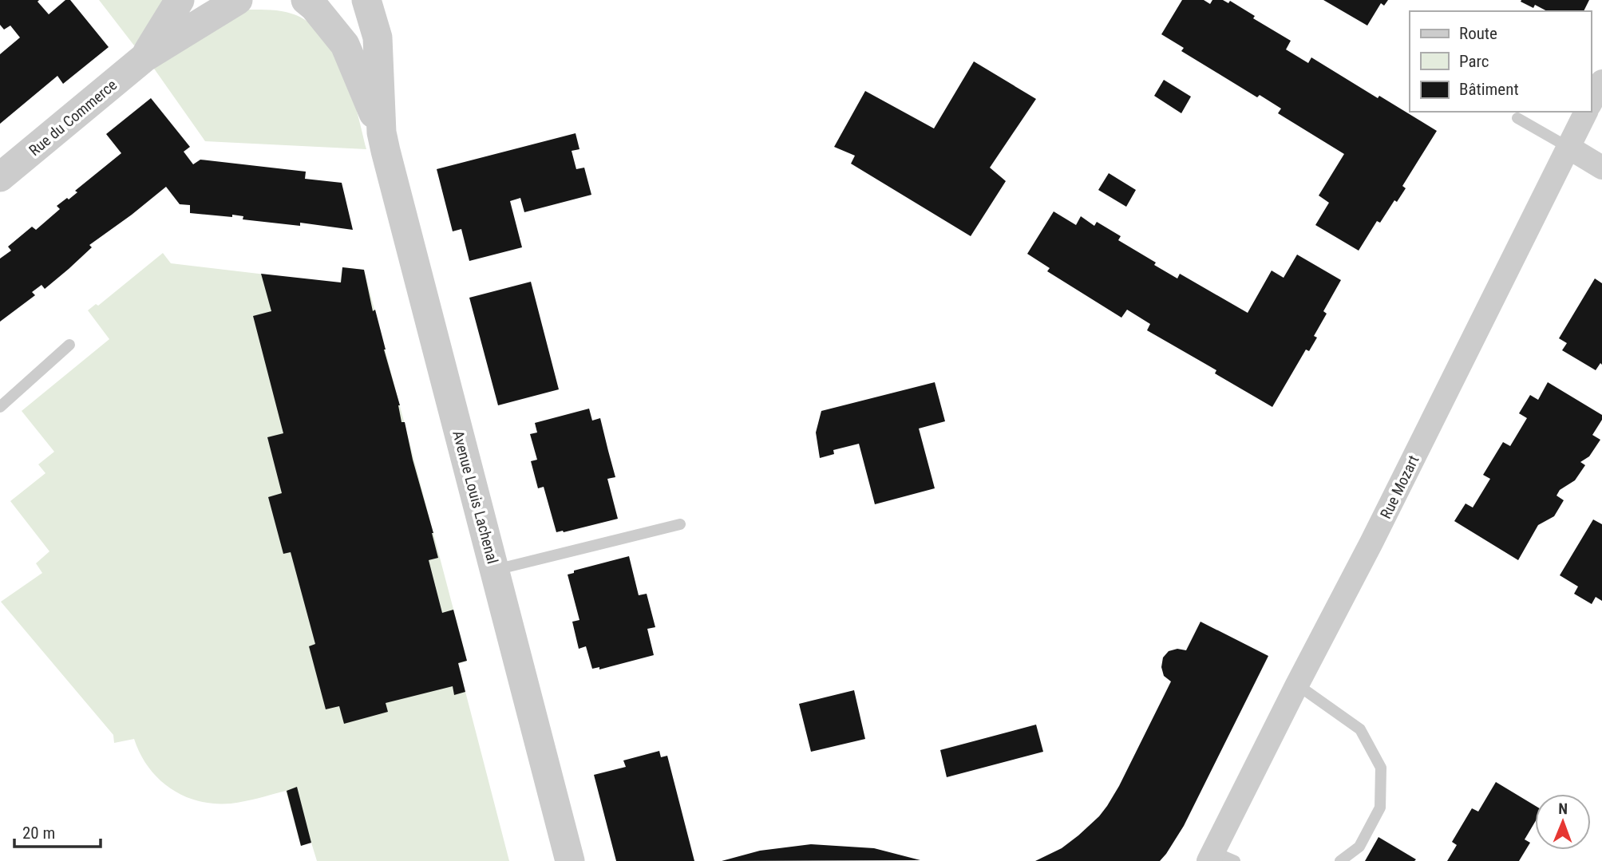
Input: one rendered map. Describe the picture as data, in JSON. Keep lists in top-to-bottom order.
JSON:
{
  "streets": {
    "street": ["Rue du Commerce", "Rue Mozart", "Avenue Louis Lachenal"]
  },
  "legend": ["Route", "Parc", "Bâtiment"],
  "scale_bar": "20 m",
  "north": "top"
}
